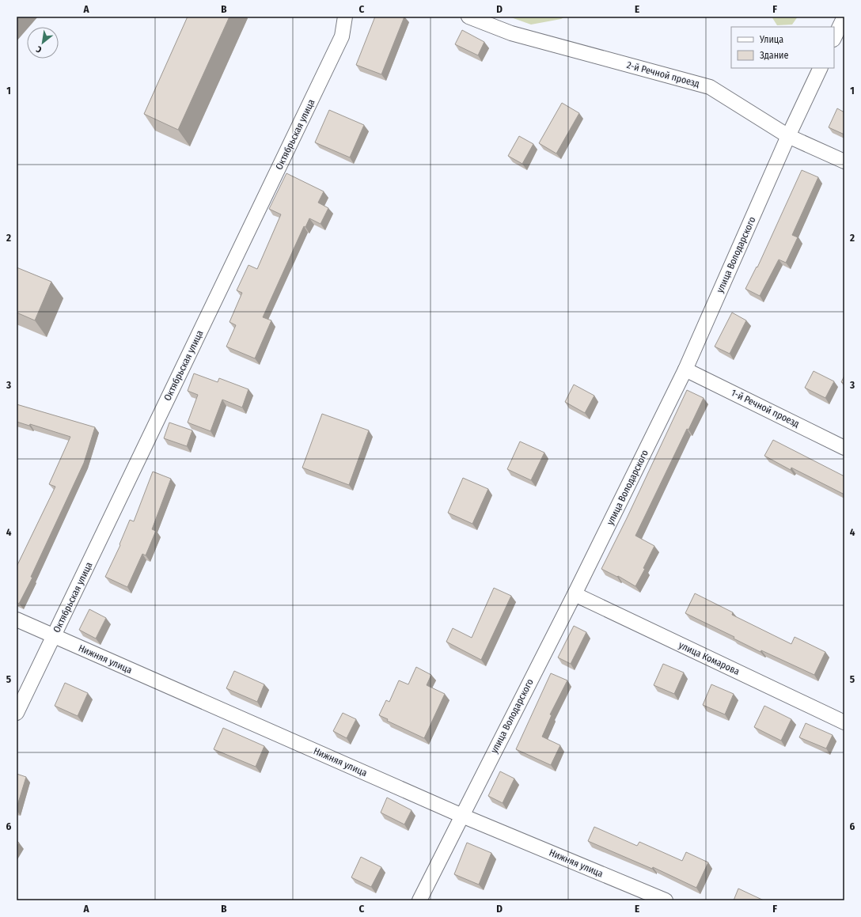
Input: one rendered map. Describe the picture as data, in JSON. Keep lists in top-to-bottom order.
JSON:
{
  "streets": {
    "street": [
      "2-й Речной проезд",
      "Октябрьская улица",
      "улица Володарского",
      "1-й Речной проезд",
      "улица Комарова",
      "Нижняя улица"
    ]
  },
  "crossings": [
    ["2-й Речной проезд", "улица Володарского"],
    ["Октябрьская улица", "Нижняя улица"],
    ["улица Володарского", "1-й Речной проезд"],
    ["улица Володарского", "улица Комарова"],
    ["улица Володарского", "Нижняя улица"]
  ],
  "legend": ["Улица", "Здание"],
  "north": "bottom left",
  "grid": {
    "columns": [
      "A",
      "B",
      "C",
      "D",
      "E",
      "F"
    ],
    "rows": [
      "1",
      "2",
      "3",
      "4",
      "5",
      "6"
    ]
  }
}
